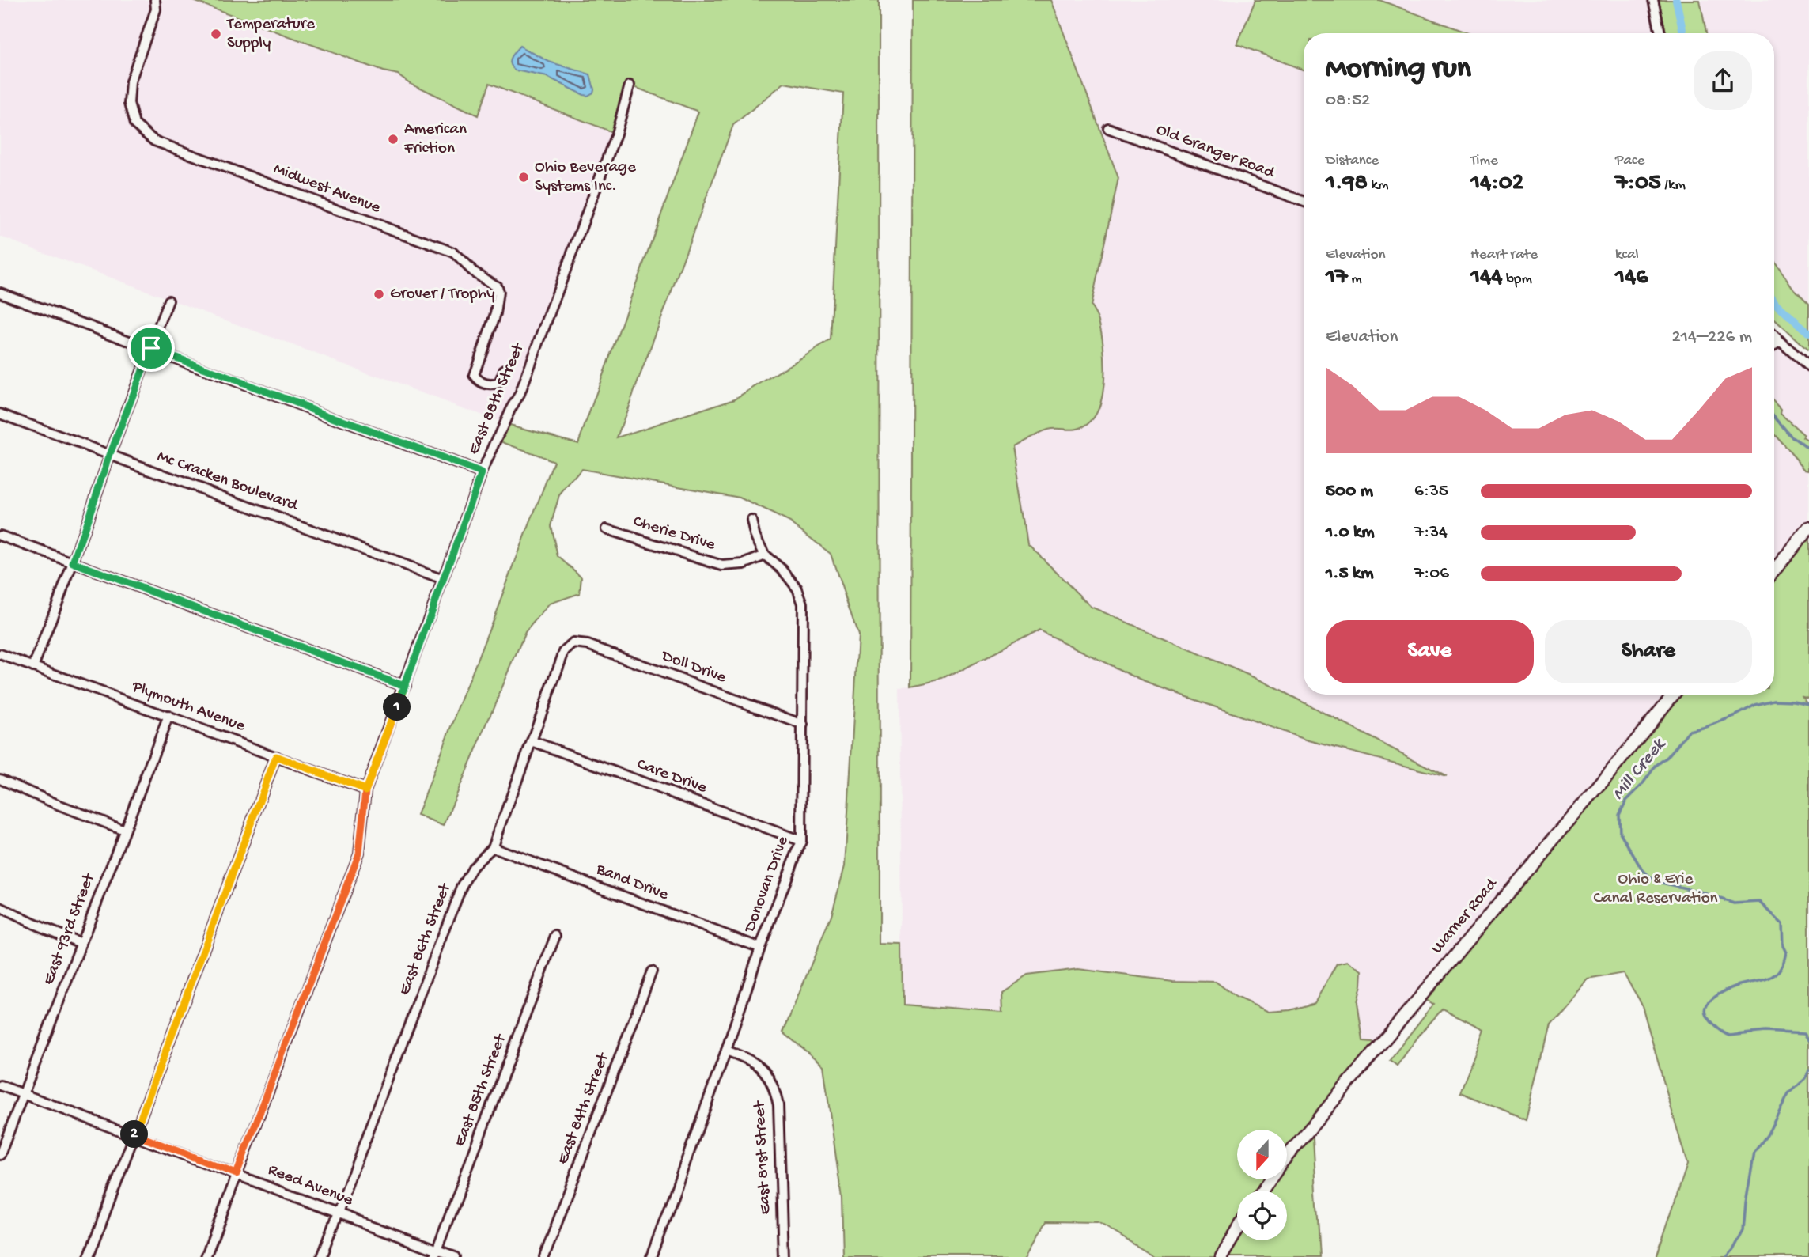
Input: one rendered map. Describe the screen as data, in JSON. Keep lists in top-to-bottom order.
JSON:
{
  "streets": {
    "main road": ["Warner Road"],
    "street": [
      "Old Granger Road",
      "Midwest Avenue",
      "East 88th Street",
      "Mc Cracken Boulevard",
      "Cherie Drive",
      "Doll Drive",
      "Plymouth Avenue",
      "Care Drive",
      "Band Drive",
      "Donovan Drive",
      "East 93rd Street",
      "East 86th Street",
      "East 85th Street",
      "East 84th Street",
      "East 81st Street",
      "Reed Avenue"
    ]
  },
  "crossings": [
    ["East 88th Street", "Mc Cracken Boulevard"],
    ["East 88th Street", "Plymouth Avenue"],
    ["East 88th Street", "Reed Avenue"],
    ["Cherie Drive", "Donovan Drive"],
    ["Doll Drive", "Donovan Drive"],
    ["Doll Drive", "East 86th Street"],
    ["Plymouth Avenue", "East 93rd Street"],
    ["Care Drive", "Donovan Drive"],
    ["Care Drive", "East 86th Street"],
    ["Band Drive", "Donovan Drive"],
    ["Band Drive", "East 86th Street"],
    ["Donovan Drive", "East 81st Street"],
    ["East 93rd Street", "Reed Avenue"],
    ["East 86th Street", "Reed Avenue"],
    ["East 85th Street", "Reed Avenue"]
  ],
  "water": ["Mill Creek"],
  "parks": ["Ohio & Erie Canal Reservation"],
  "places": [
    "Temperature Supply",
    "American Friction",
    "Ohio Beverage Systems Inc.",
    "Grover / Trophy"
  ],
  "north": "bottom",
  "page": {
    "heading": ["Morning run", "08:52"],
    "stats": [
      ["Distance", "1.98 km"],
      ["Time", "14:02"],
      ["Pace", "7:05 /km"],
      ["Elevation", "17 m"],
      ["Heart rate", "144 bpm"],
      ["kcal", "146"]
    ],
    "chart": ["Elevation", "214–226 m"],
    "list": [
      {
        "name": "500 m",
        "note": "6:35"
      },
      {
        "name": "1.0 km",
        "note": "7:34"
      },
      {
        "name": "1.5 km",
        "note": "7:06"
      }
    ],
    "buttons": ["Save", "Share"],
    "pins": ["1", "2"]
  }
}
